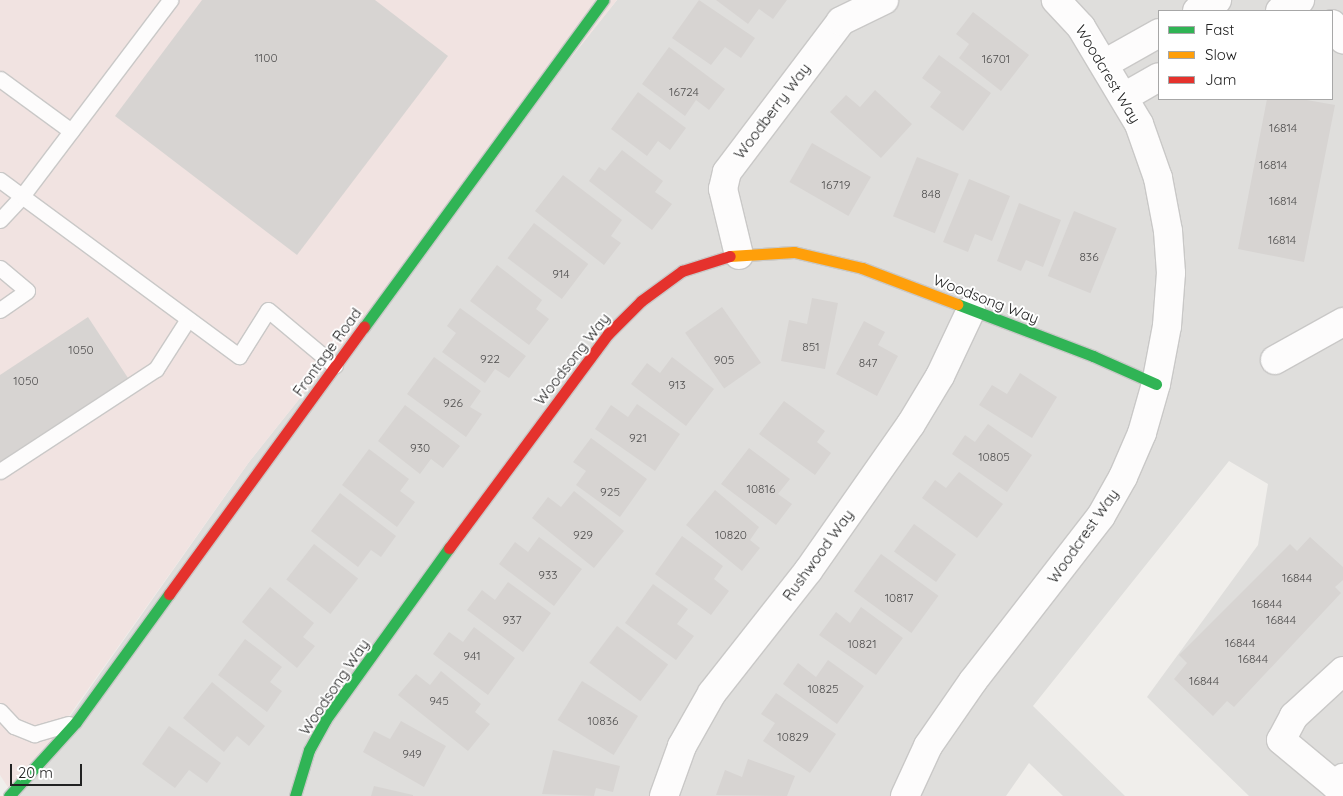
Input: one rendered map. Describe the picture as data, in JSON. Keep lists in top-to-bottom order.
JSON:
{
  "streets": {
    "street": [
      "Woodcrest Way",
      "Woodberry Way",
      "Woodsong Way",
      "Frontage Road",
      "Rushwood Way"
    ]
  },
  "crossings": [
    ["Woodcrest Way", "Woodsong Way"],
    ["Woodberry Way", "Woodsong Way"],
    ["Woodsong Way", "Rushwood Way"]
  ],
  "house_numbers": [
    "1100",
    "16701",
    "16724",
    "16814",
    "16814",
    "16719",
    "848",
    "16814",
    "16814",
    "836",
    "914",
    "851",
    "1050",
    "922",
    "905",
    "847",
    "1050",
    "913",
    "926",
    "921",
    "930",
    "10805",
    "10816",
    "925",
    "929",
    "10820",
    "933",
    "16844",
    "10817",
    "16844",
    "937",
    "16844",
    "16844",
    "10821",
    "941",
    "16844",
    "16844",
    "10825",
    "945",
    "10836",
    "10829",
    "949"
  ],
  "legend": ["Fast", "Slow", "Jam"],
  "scale_bar": "20 m"
}
